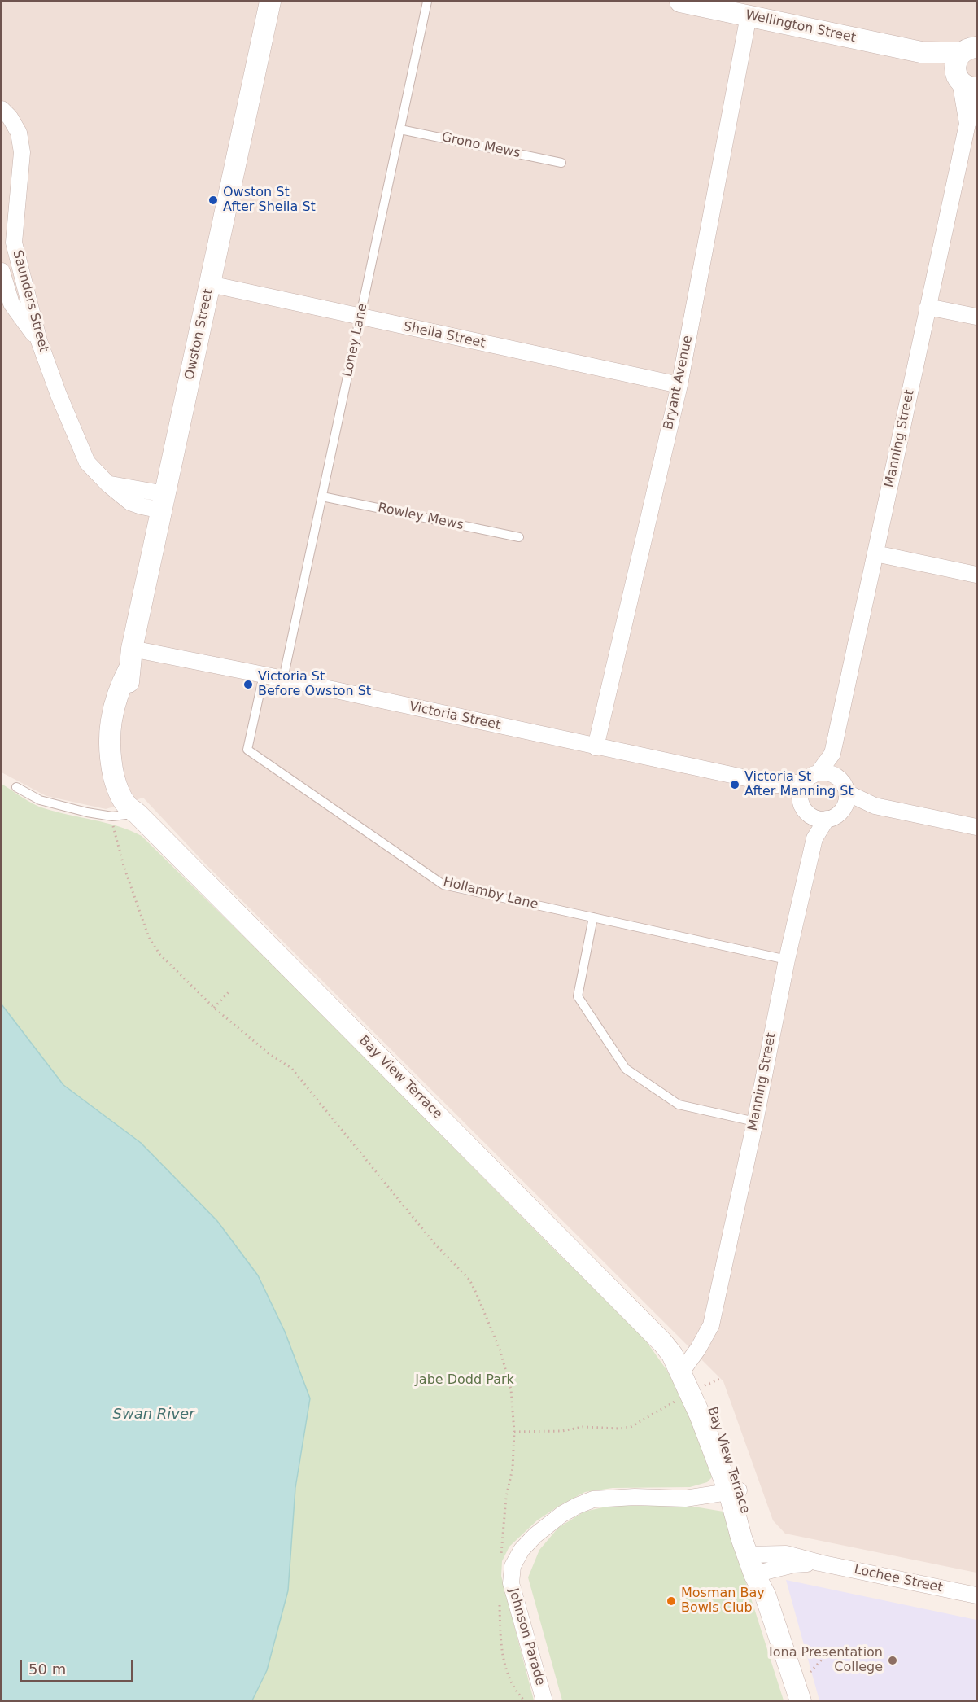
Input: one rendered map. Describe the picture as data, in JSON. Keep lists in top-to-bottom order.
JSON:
{
  "streets": {
    "street": [
      "Wellington Street",
      "Saunders Street",
      "Owston Street",
      "Sheila Street",
      "Bryant Avenue",
      "Manning Street",
      "Victoria Street",
      "Bay View Terrace",
      "Lochee Street",
      "Johnson Parade"
    ],
    "lane": [
      "Grono Mews",
      "Loney Lane",
      "Rowley Mews",
      "Hollamby Lane"
    ]
  },
  "crossings": [
    ["Wellington Street", "Bryant Avenue"],
    ["Wellington Street", "Manning Street"],
    ["Grono Mews", "Loney Lane"],
    ["Saunders Street", "Owston Street"],
    ["Owston Street", "Sheila Street"],
    ["Owston Street", "Victoria Street"],
    ["Owston Street", "Bay View Terrace"],
    ["Sheila Street", "Loney Lane"],
    ["Sheila Street", "Bryant Avenue"],
    ["Loney Lane", "Rowley Mews"],
    ["Loney Lane", "Victoria Street"],
    ["Bryant Avenue", "Victoria Street"],
    ["Manning Street", "Victoria Street"],
    ["Manning Street", "Hollamby Lane"],
    ["Manning Street", "Bay View Terrace"],
    ["Victoria Street", "Hollamby Lane"],
    ["Bay View Terrace", "Lochee Street"],
    ["Bay View Terrace", "Johnson Parade"]
  ],
  "water": ["Swan River"],
  "parks": ["Jabe Dodd Park"],
  "places": [
    "Owston St After Sheila St",
    "Victoria St Before Owston St",
    "Victoria St After Manning St",
    "Mosman Bay Bowls Club",
    "Iona Presentation College"
  ],
  "scale_bar": "50 m"
}
